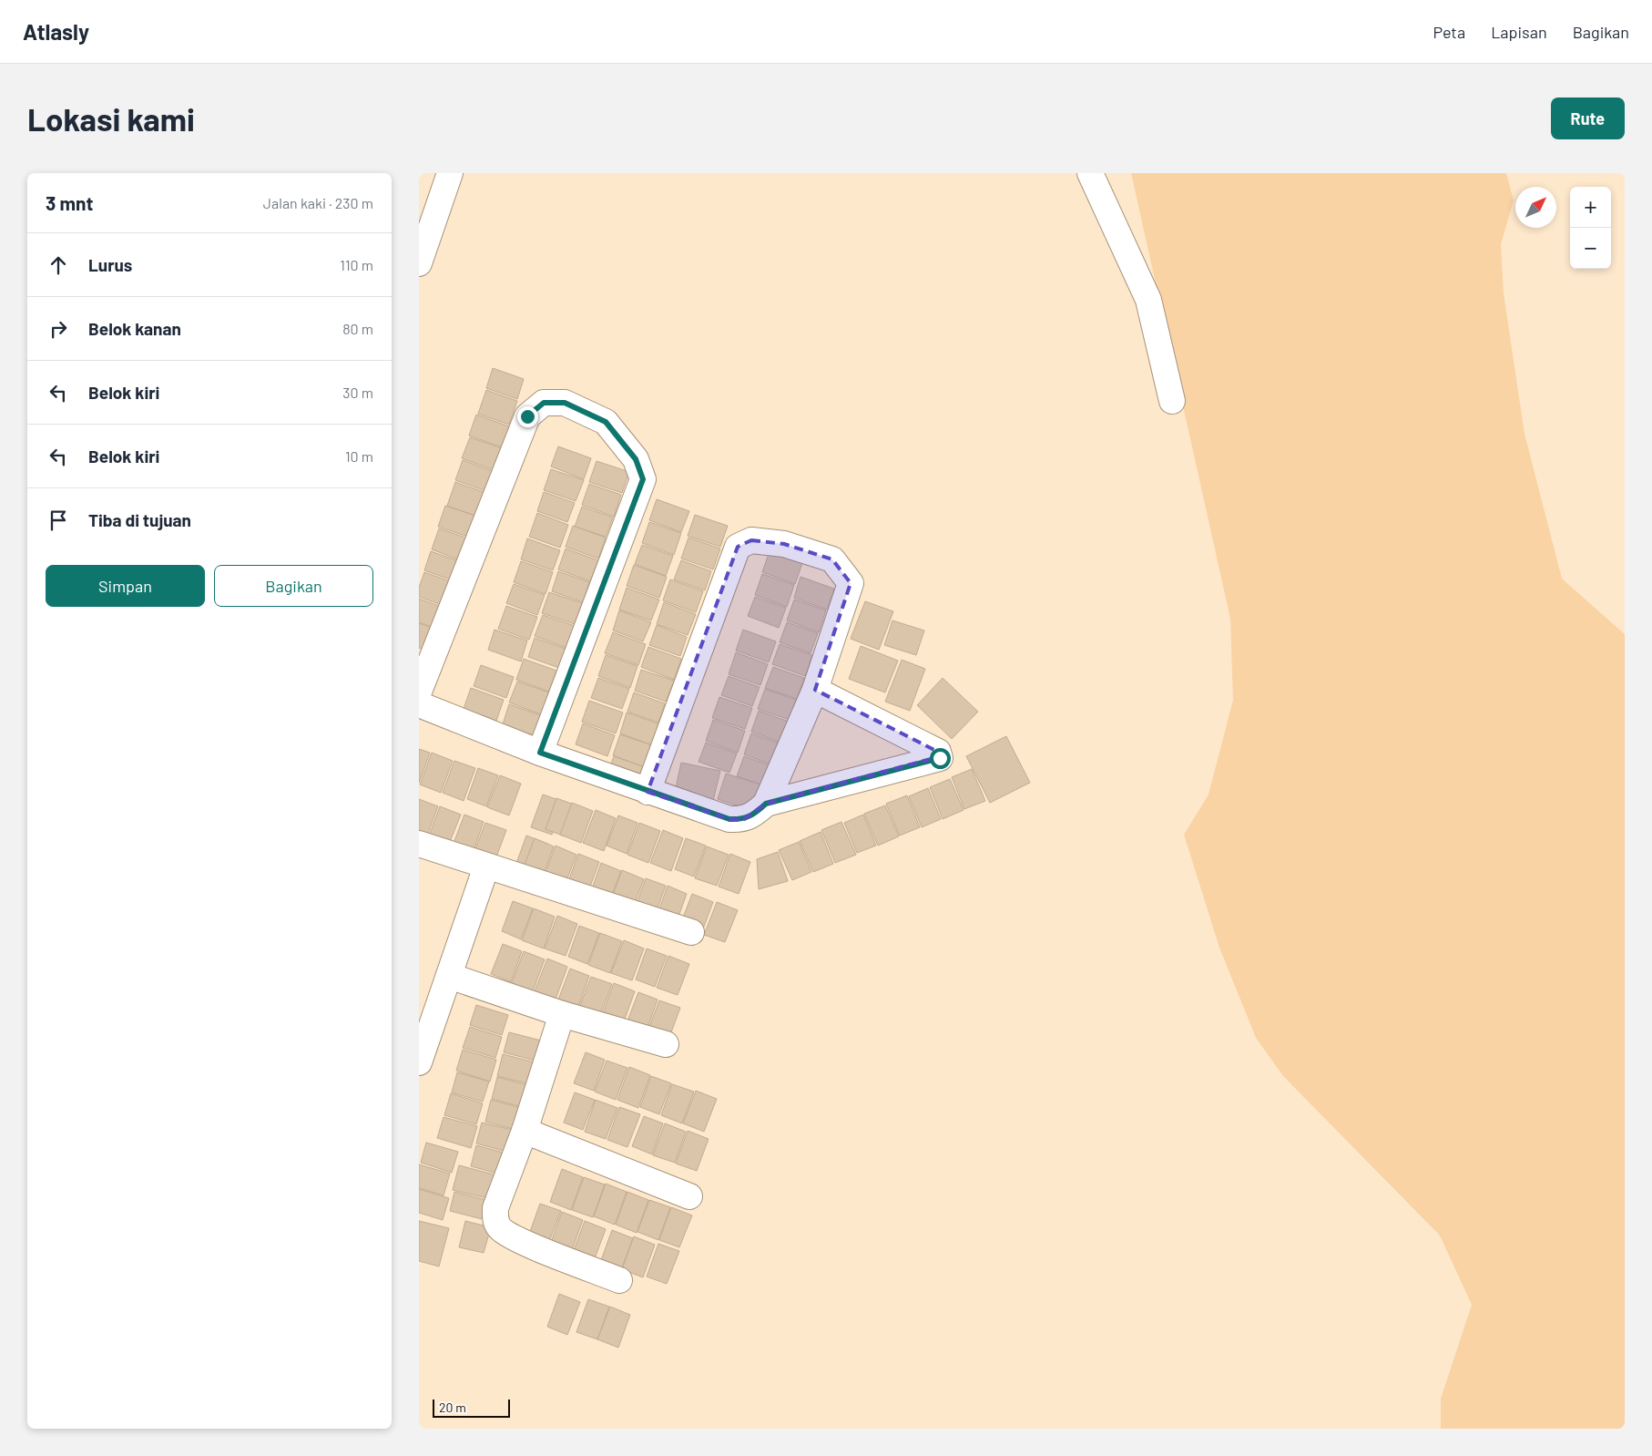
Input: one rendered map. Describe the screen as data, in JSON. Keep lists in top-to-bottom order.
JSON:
{
  "scale_bar": "20 m",
  "north": "top right",
  "page": {
    "header": "Atlasly",
    "nav": ["Peta", "Lapisan", "Bagikan"],
    "buttons": [
      "Rute",
      ["Simpan", "Bagikan"]
    ],
    "title": "Lokasi kami",
    "heading": ["3 mnt", "Jalan kaki · 230 m"],
    "map_buttons": ["+", "−"],
    "list": [
      ["Lurus", "110 m"],
      ["Belok kanan", "80 m"],
      ["Belok kiri", "30 m"],
      ["Belok kiri", "10 m"],
      "Tiba di tujuan"
    ],
    "scale": "20 m"
  }
}
